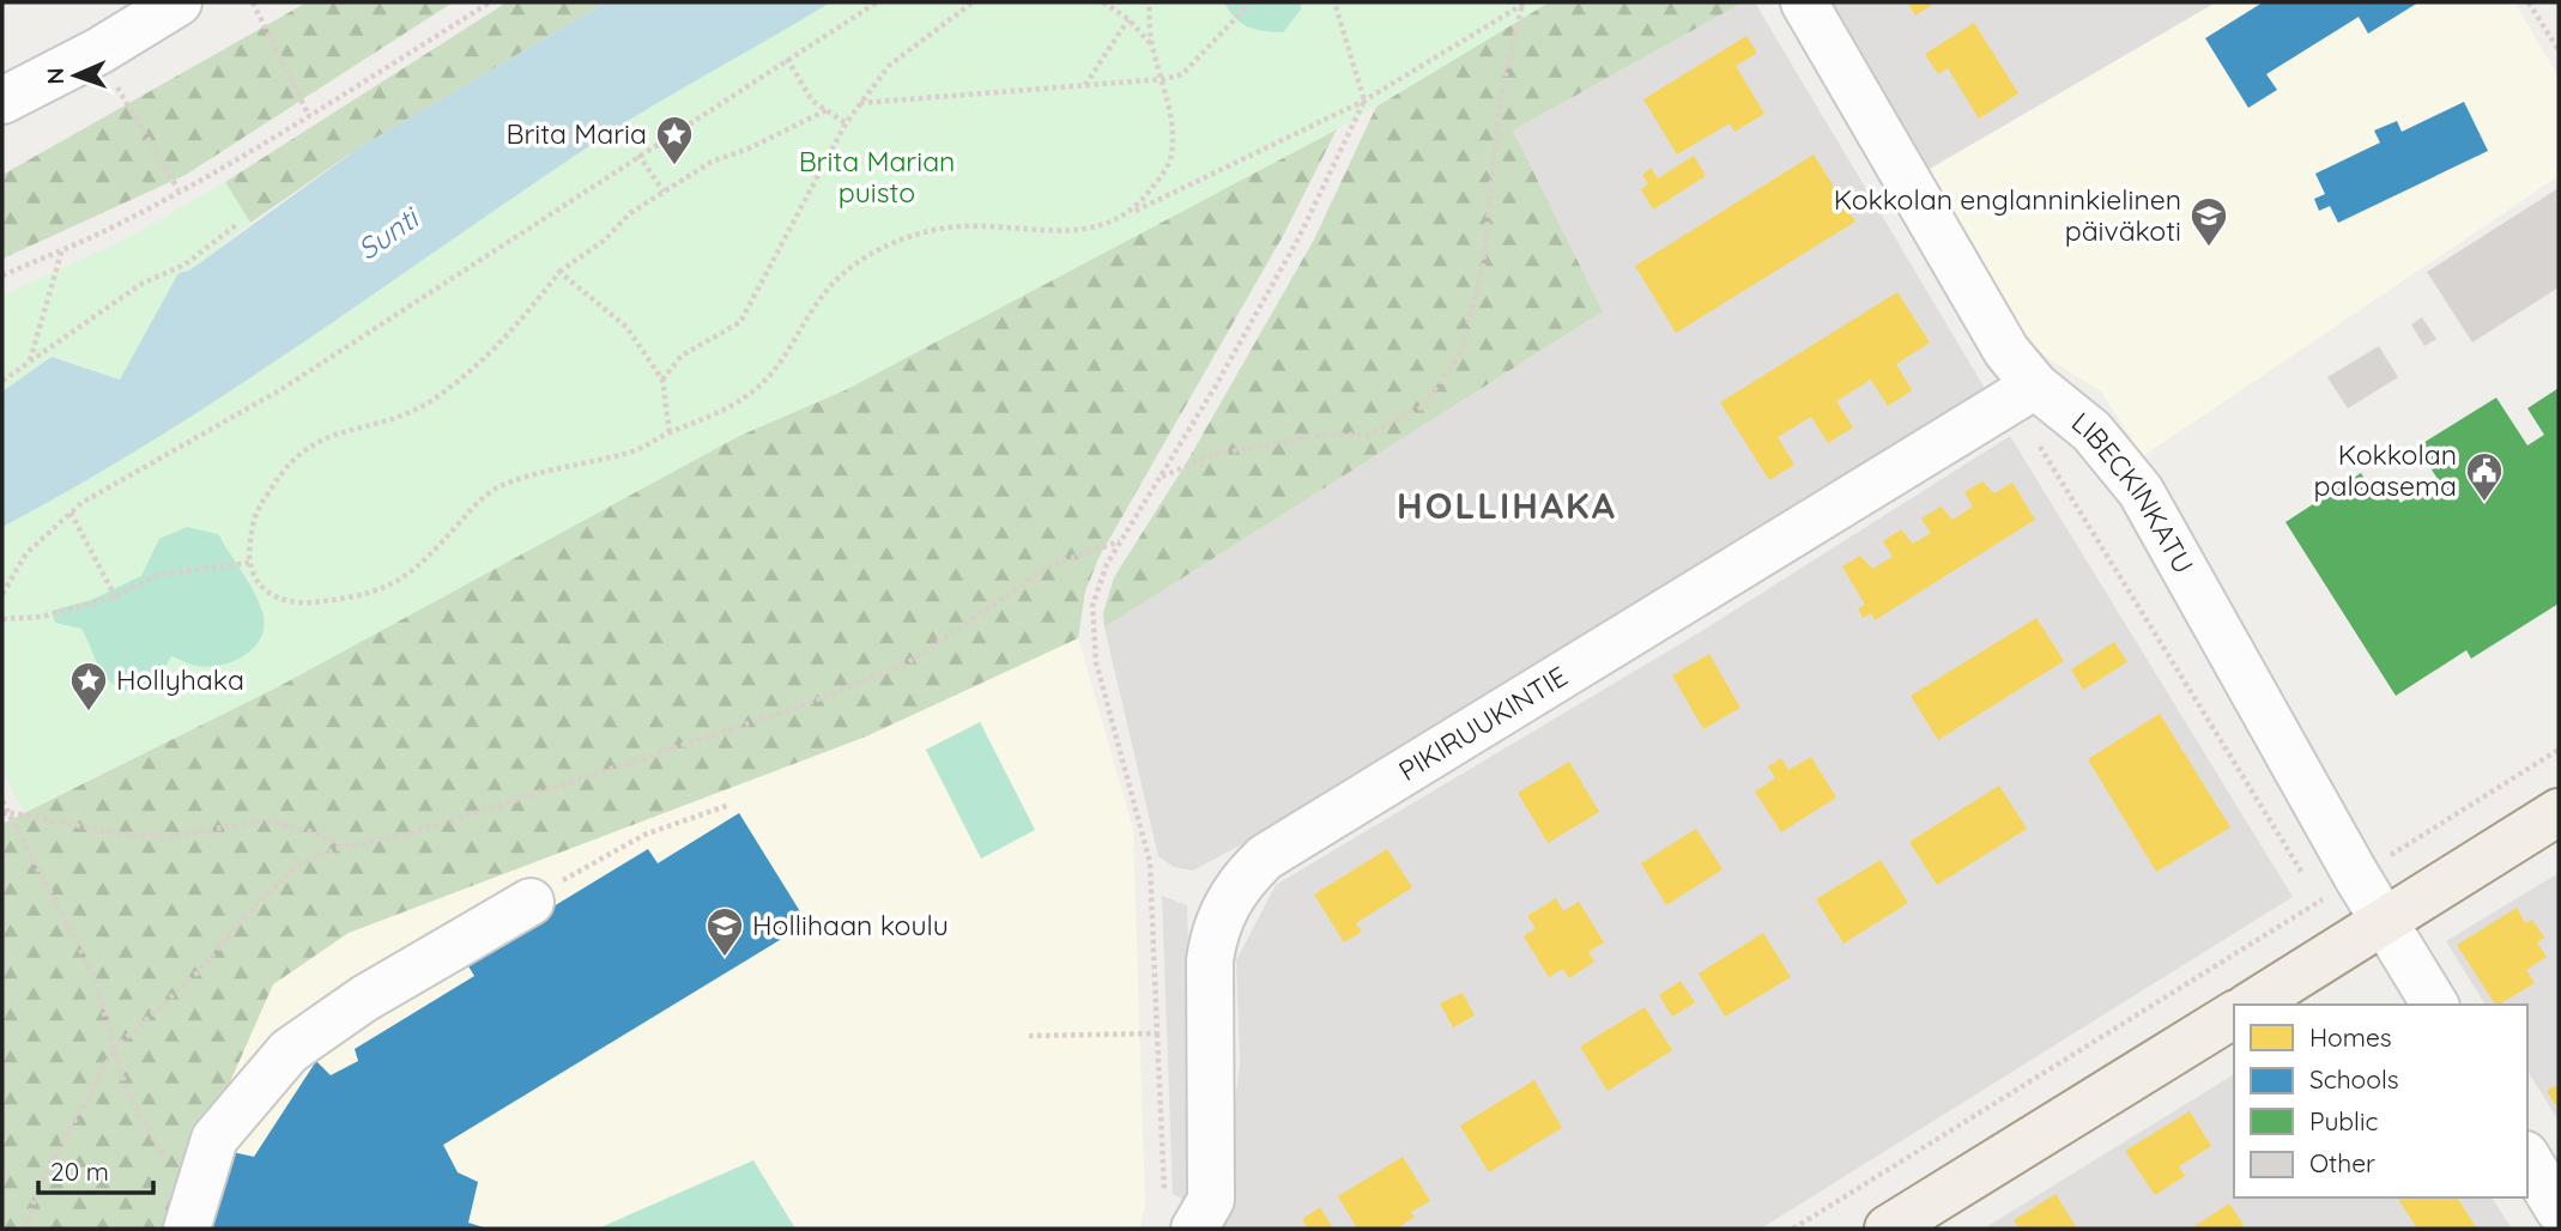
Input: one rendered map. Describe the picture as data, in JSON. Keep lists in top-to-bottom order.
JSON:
{
  "streets": {
    "street": ["LIBECKINKATU", "PIKIRUUKINTIE"]
  },
  "crossings": [
    ["LIBECKINKATU", "PIKIRUUKINTIE"]
  ],
  "districts": ["HOLLIHAKA"],
  "water": ["Sunti"],
  "parks": ["Brita Marian puisto"],
  "places": {
    "place": ["Brita Maria", "Hollyhaka"],
    "school or university": ["Kokkolan englanninkielinen päiväkoti", "Hollihaan koulu"],
    "public building": ["Kokkolan paloasema"]
  },
  "legend": [
    "Homes",
    "Schools",
    "Public",
    "Other"
  ],
  "scale_bar": "20 m",
  "north": "left"
}
